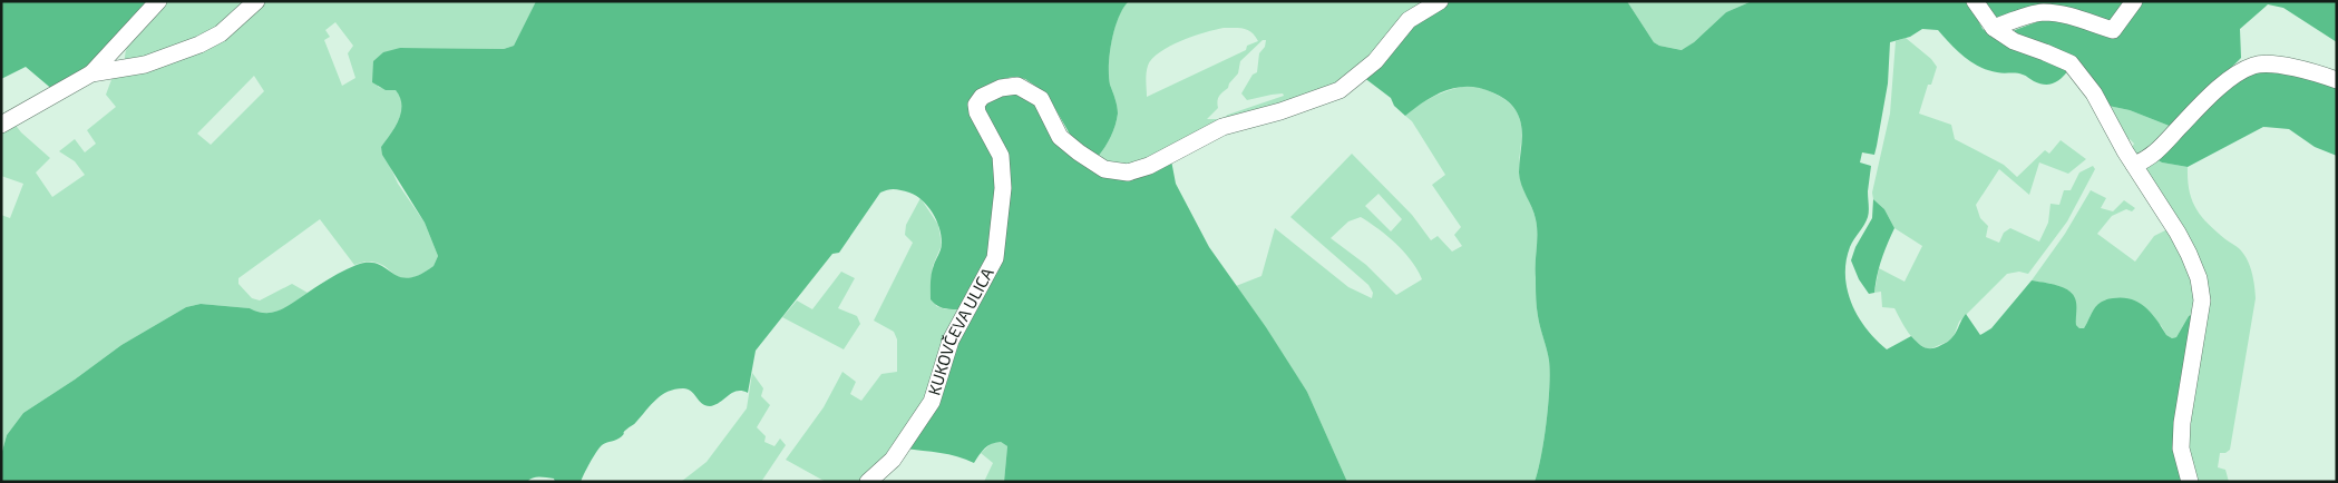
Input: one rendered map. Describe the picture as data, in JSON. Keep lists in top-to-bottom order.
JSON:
{
  "streets": {
    "street": ["KUKOVČEVA ULICA"]
  }
}
